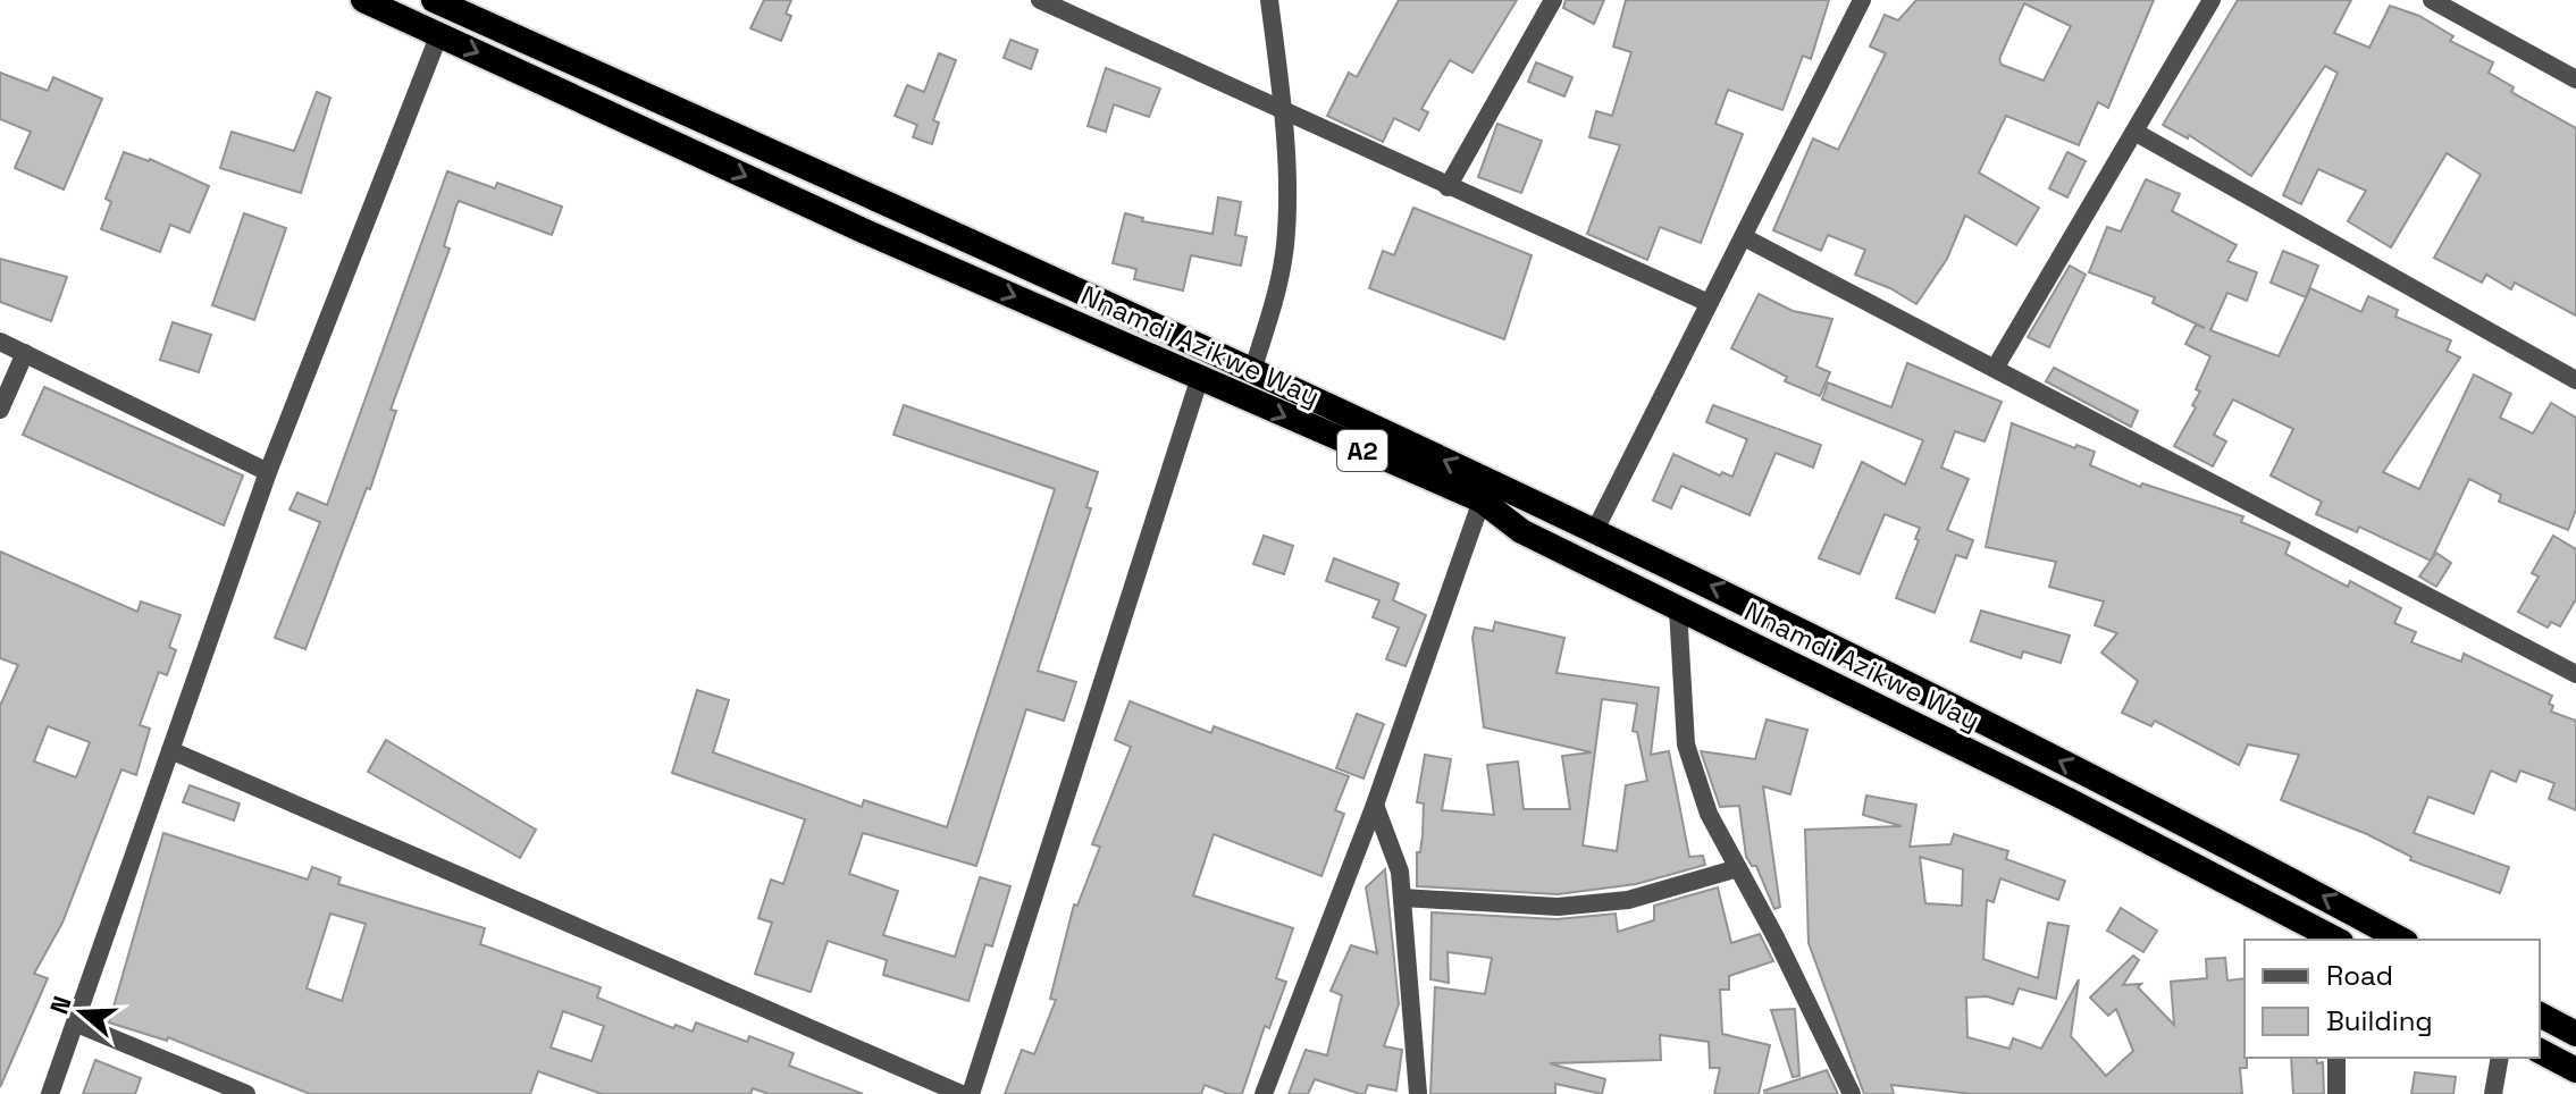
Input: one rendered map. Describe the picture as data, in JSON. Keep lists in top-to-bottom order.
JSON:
{
  "streets": {
    "highway": ["Nnamdi Azikwe Way", "A2"]
  },
  "legend": ["Road", "Building"],
  "north": "left"
}
